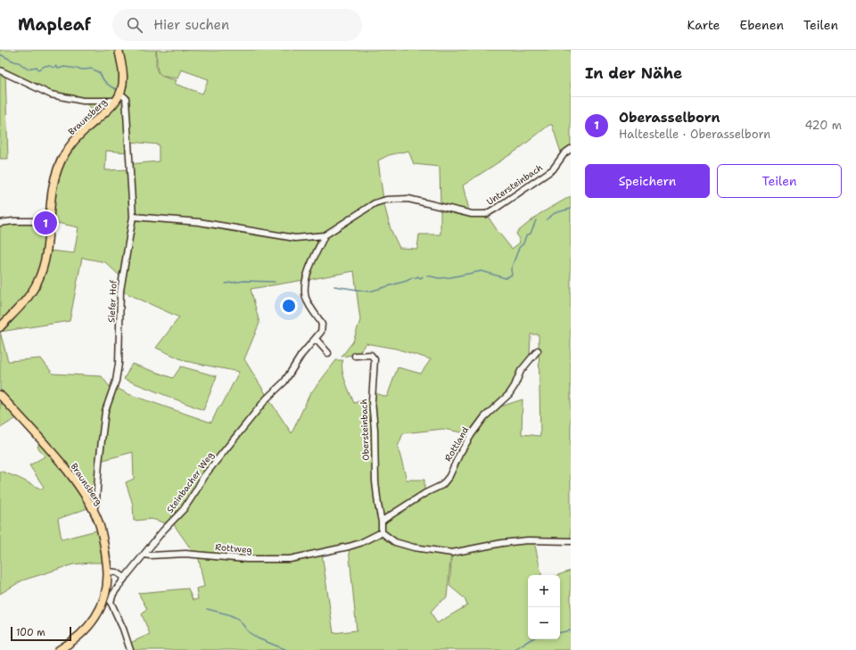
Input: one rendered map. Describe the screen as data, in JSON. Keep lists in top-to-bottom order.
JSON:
{
  "streets": {
    "main road": ["Braunsberg"],
    "street": [
      "Untersteinbach",
      "Siefer Hof",
      "Obersteinbach",
      "Rottland",
      "Steinbacher Weg",
      "Rottweg"
    ]
  },
  "crossings": [
    ["Braunsberg", "Siefer Hof"],
    ["Obersteinbach", "Rottland"],
    ["Steinbacher Weg", "Rottweg"]
  ],
  "scale_bar": "100 m",
  "page": {
    "header": "Mapleaf",
    "search": "Hier suchen",
    "nav": ["Karte", "Ebenen", "Teilen"],
    "heading": "In der Nähe",
    "list": [
      {
        "mark": "1",
        "name": "Oberasselborn",
        "note": "Haltestelle · Oberasselborn",
        "value": "420 m"
      }
    ],
    "buttons": ["Speichern", "Teilen"],
    "pins": "1",
    "map_buttons": ["+", "−"],
    "scale": "100 m"
  }
}
